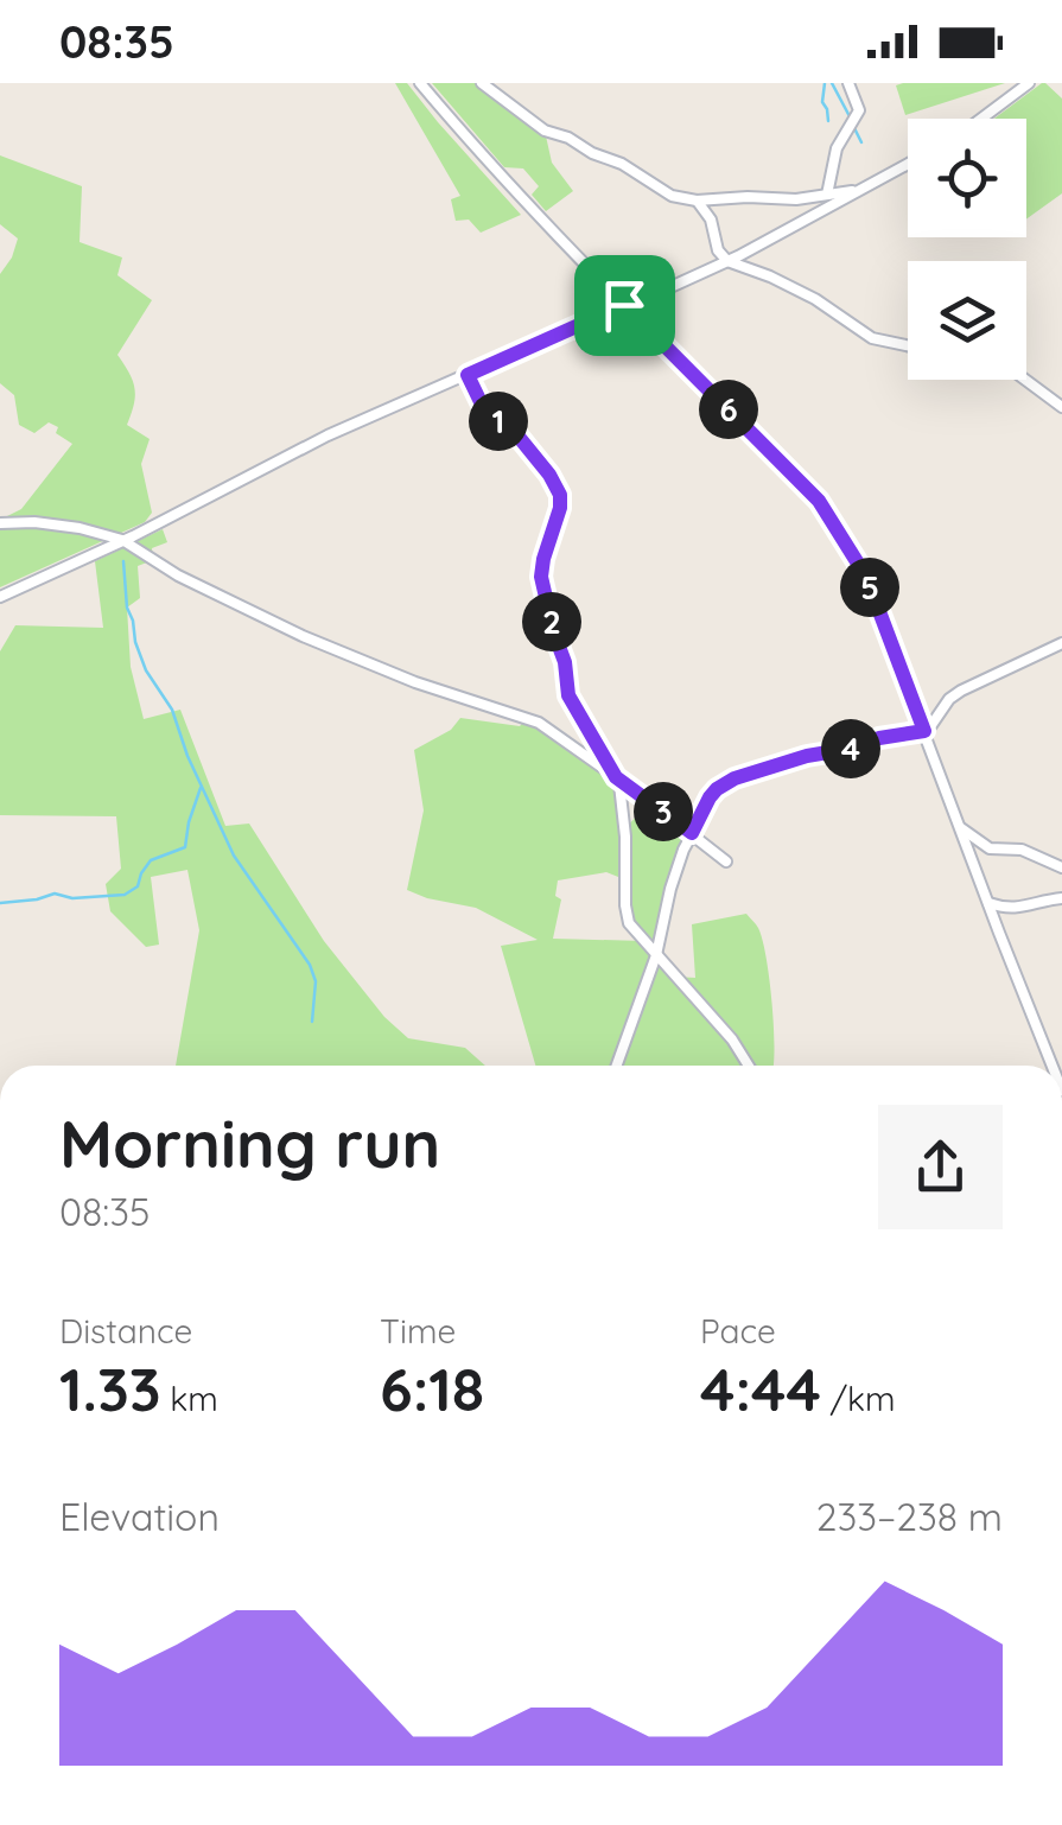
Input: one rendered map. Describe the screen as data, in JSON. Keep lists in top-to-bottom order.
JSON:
{
  "page": {
    "status": "08:35",
    "pins": [
      "6",
      "1",
      "5",
      "2",
      "4",
      "3"
    ],
    "heading": ["Morning run", "08:35"],
    "stats": [
      ["Distance", "1.33 km"],
      ["Time", "6:18"],
      ["Pace", "4:44 /km"]
    ],
    "chart": ["Elevation", "233–238 m"]
  }
}
